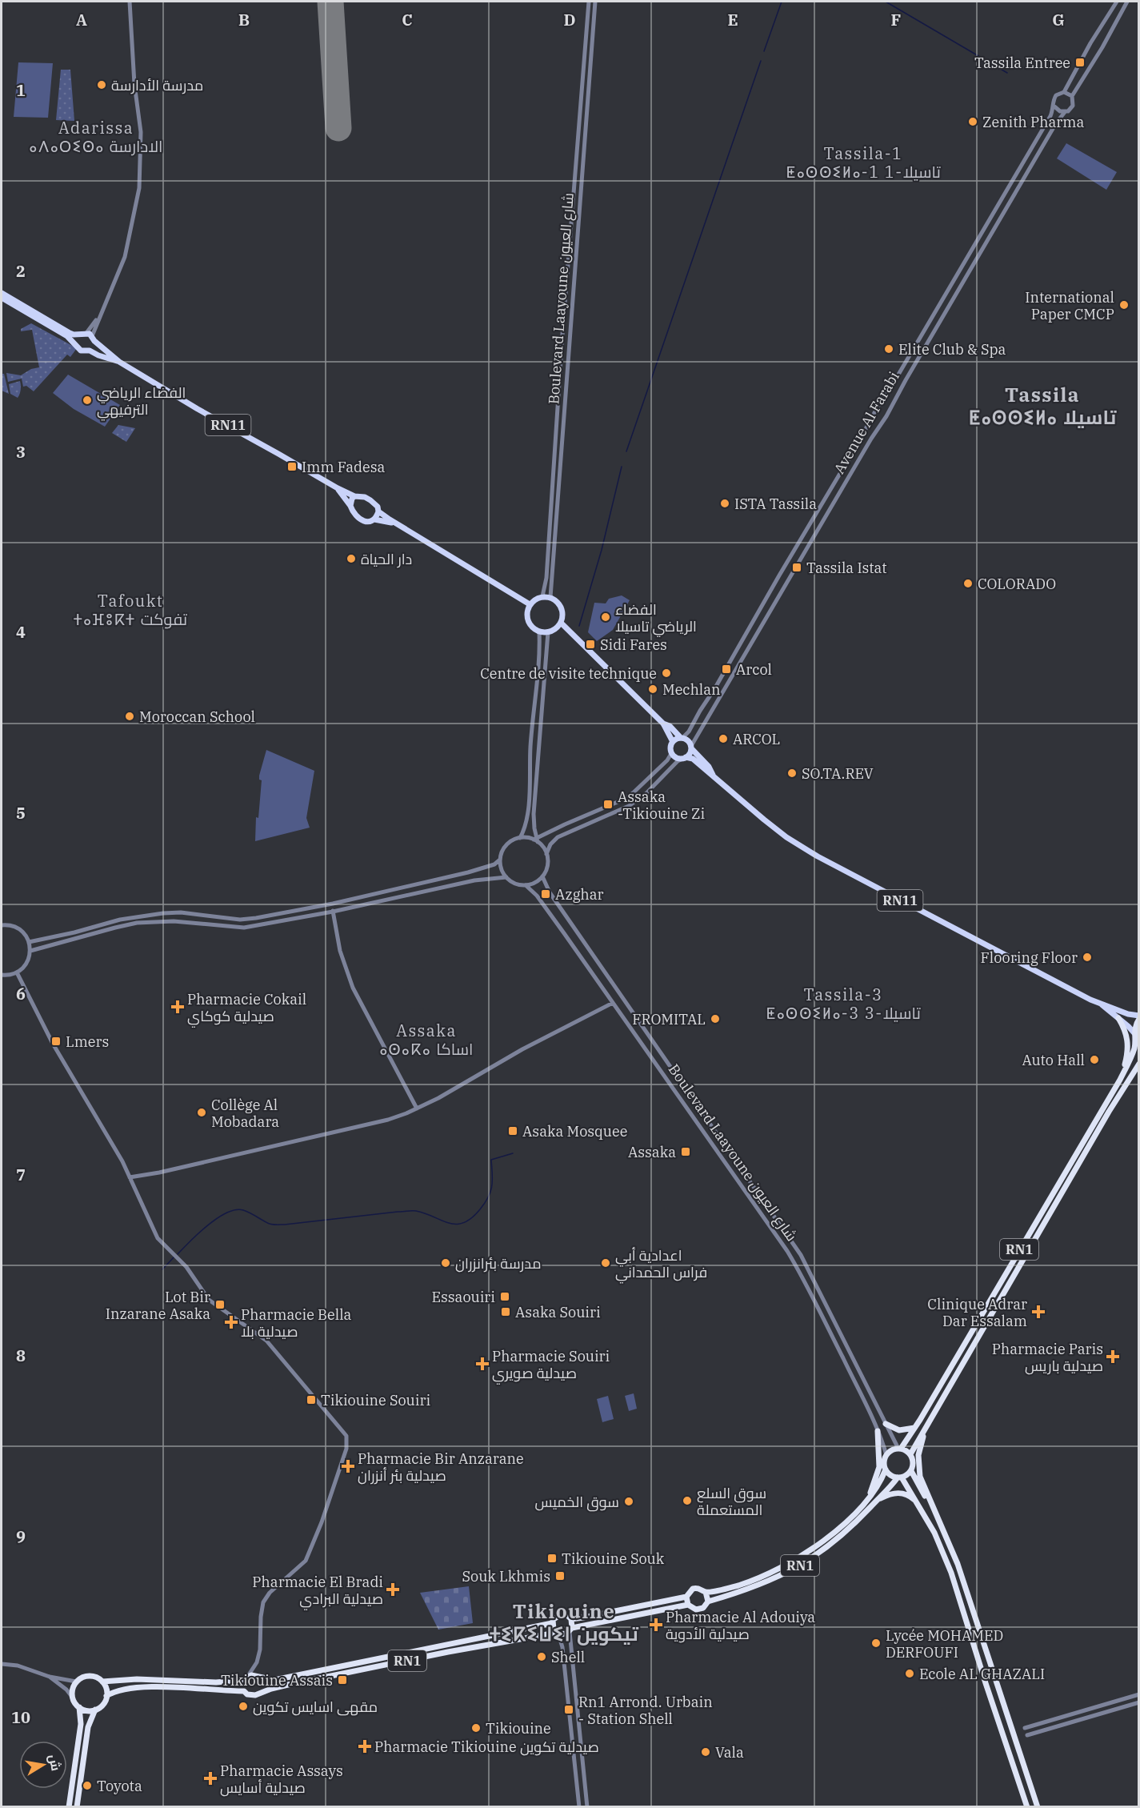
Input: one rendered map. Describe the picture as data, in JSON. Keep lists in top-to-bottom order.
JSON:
{
  "streets": {
    "highway": ["RN1"],
    "main road": ["RN11"],
    "street": ["Boulevard Laayoune شارع العيون", "Avenue Al Farabi"]
  },
  "crossings": [
    ["Boulevard Laayoune شارع العيون", "RN11"],
    ["Boulevard Laayoune شارع العيون", "RN1"],
    ["Avenue Al Farabi", "RN11"],
    ["RN11", "RN1"]
  ],
  "districts": [
    "Adarissa ⴰⴷⴰⵔⵉⵙⴰ الادارسة",
    "Tassila-1 ⵟⴰⵙⵙⵉⵍⴰ-1 1-تاسيلا",
    "Tassila ⵟⴰⵙⵙⵉⵍⴰ تاسيلا",
    "Tafoukt ⵜⴰⴼⵓⴽⵜ تفوكت",
    "Tassila-3 ⵟⴰⵙⵙⵉⵍⴰ-3 3-تاسيلا",
    "Assaka ⴰⵙⴰⴽⴰ اساكا",
    "Tikiouine ⵜⵉⴽⵉⵡⵉⵏ تيكوين"
  ],
  "places": {
    "transit": [
      "Tassila Entree",
      "Imm Fadesa",
      "Tassila Istat",
      "Sidi Fares",
      "Arcol",
      "Assaka -Tikiouine Zi",
      "Azghar",
      "Lmers",
      "Asaka Mosquee",
      "Assaka",
      "Essaouiri",
      "Lot Bir Inzarane Asaka",
      "Asaka Souiri",
      "Tikiouine Souiri",
      "Tikiouine Souk",
      "Souk Lkhmis",
      "Tikiouine Assais",
      "Rn1 Arrond. Urbain - Station Shell"
    ],
    "other": [
      "مدرسة الأدارسة",
      "Zenith Pharma",
      "International Paper CMCP",
      "Elite Club & Spa",
      "الفضاء الرياضي الترفيهي",
      "ISTA Tassila",
      "دار الحياة",
      "COLORADO",
      "الفضاء الرياضي تاسيلا",
      "Centre de visite technique",
      "Mechlan",
      "Moroccan School",
      "ARCOL",
      "SO.TA.REV",
      "Flooring Floor",
      "FROMITAL",
      "Auto Hall",
      "Collège Al Mobadara",
      "مدرسة بئرانزران",
      "اعدادية أبي فراس الحمداني",
      "سوق السلع المستعملة",
      "سوق الخميس",
      "Lycée MOHAMED DERFOUFI",
      "Shell",
      "Ecole AL GHAZALI",
      "مقهى اسايس تكوين",
      "Tikiouine",
      "Vala",
      "Toyota"
    ],
    "health": [
      "Pharmacie Cokail صيدلية كوكاي",
      "Clinique Adrar Dar Essalam",
      "Pharmacie Bella صيدلية بلا",
      "Pharmacie Paris صيدلية باريس",
      "Pharmacie Souiri صيدلية صويري",
      "Pharmacie Bir Anzarane صيدلية بئر أنزران",
      "Pharmacie El Bradi صيدلية البرادي",
      "Pharmacie Al Adouiya صيدلية الأدوية",
      "Pharmacie Tikiouine صيدلية تكوين",
      "Pharmacie Assays صيدلية أسايس"
    ]
  },
  "north": "right",
  "grid": {
    "columns": [
      "A",
      "B",
      "C",
      "D",
      "E",
      "F",
      "G"
    ],
    "rows": [
      "1",
      "2",
      "3",
      "4",
      "5",
      "6",
      "7",
      "8",
      "9",
      "10"
    ]
  }
}
